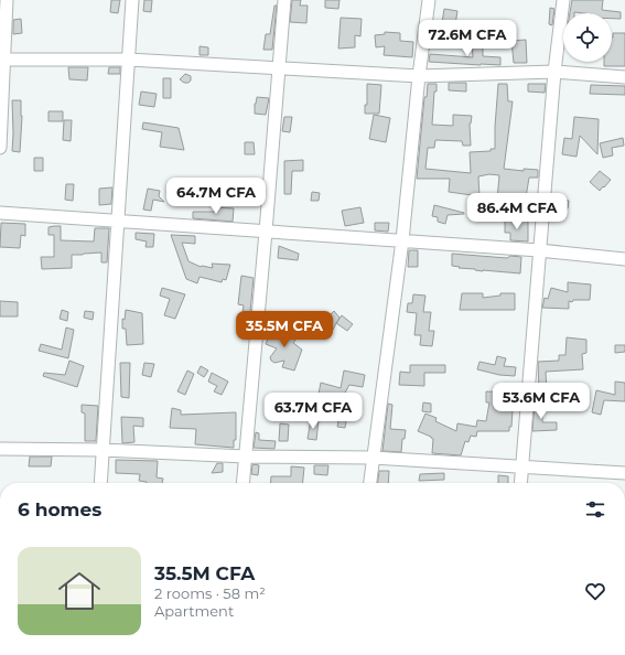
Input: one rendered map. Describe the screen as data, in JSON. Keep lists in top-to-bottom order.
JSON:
{
  "page": {
    "price": [
      "72.6M CFA",
      "64.7M CFA",
      "86.4M CFA",
      "35.5M CFA",
      "53.6M CFA",
      "63.7M CFA"
    ],
    "heading": "6 homes",
    "list": [
      {
        "name": "35.5M CFA",
        "note": "2 rooms · 58 m² · Apartment"
      }
    ]
  }
}
